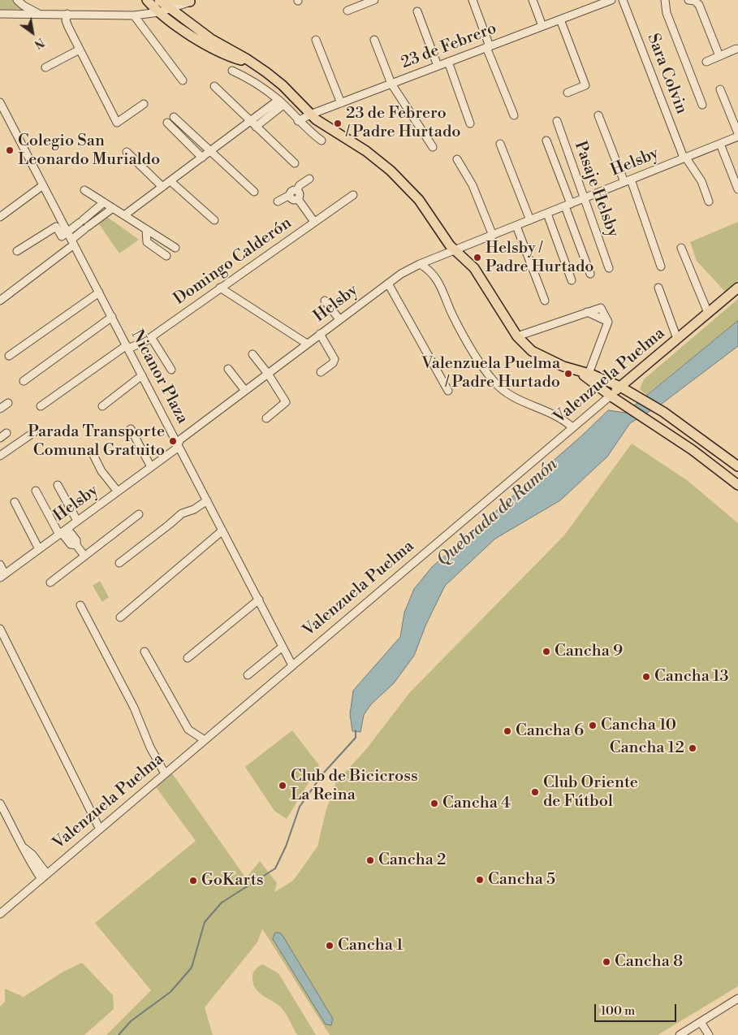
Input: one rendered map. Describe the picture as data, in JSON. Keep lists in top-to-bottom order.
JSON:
{
  "streets": {
    "main road": ["Valenzuela Puelma"],
    "street": [
      "23 de Febrero",
      "Sara Colvin",
      "Helsby",
      "Pasaje Helsby",
      "Domingo Calderón",
      "Nicanor Plaza"
    ]
  },
  "crossings": [
    ["Sara Colvin", "Helsby"],
    ["Helsby", "Pasaje Helsby"],
    ["Helsby", "Nicanor Plaza"],
    ["Domingo Calderón", "Nicanor Plaza"],
    ["Valenzuela Puelma", "Nicanor Plaza"]
  ],
  "water": ["Quebrada de Ramón"],
  "places": [
    "23 de Febrero / Padre Hurtado",
    "Colegio San Leonardo Murialdo",
    "Helsby / Padre Hurtado",
    "Valenzuela Puelma / Padre Hurtado",
    "Parada Transporte Comunal Gratuito",
    "Cancha 9",
    "Cancha 13",
    "Cancha 10",
    "Cancha 6",
    "Cancha 12",
    "Club de Bicicross La Reina",
    "Club Oriente de Fútbol",
    "Cancha 4",
    "Cancha 2",
    "Cancha 5",
    "GoKarts",
    "Cancha 1",
    "Cancha 8"
  ],
  "scale_bar": "100 m",
  "north": "bottom right"
}
